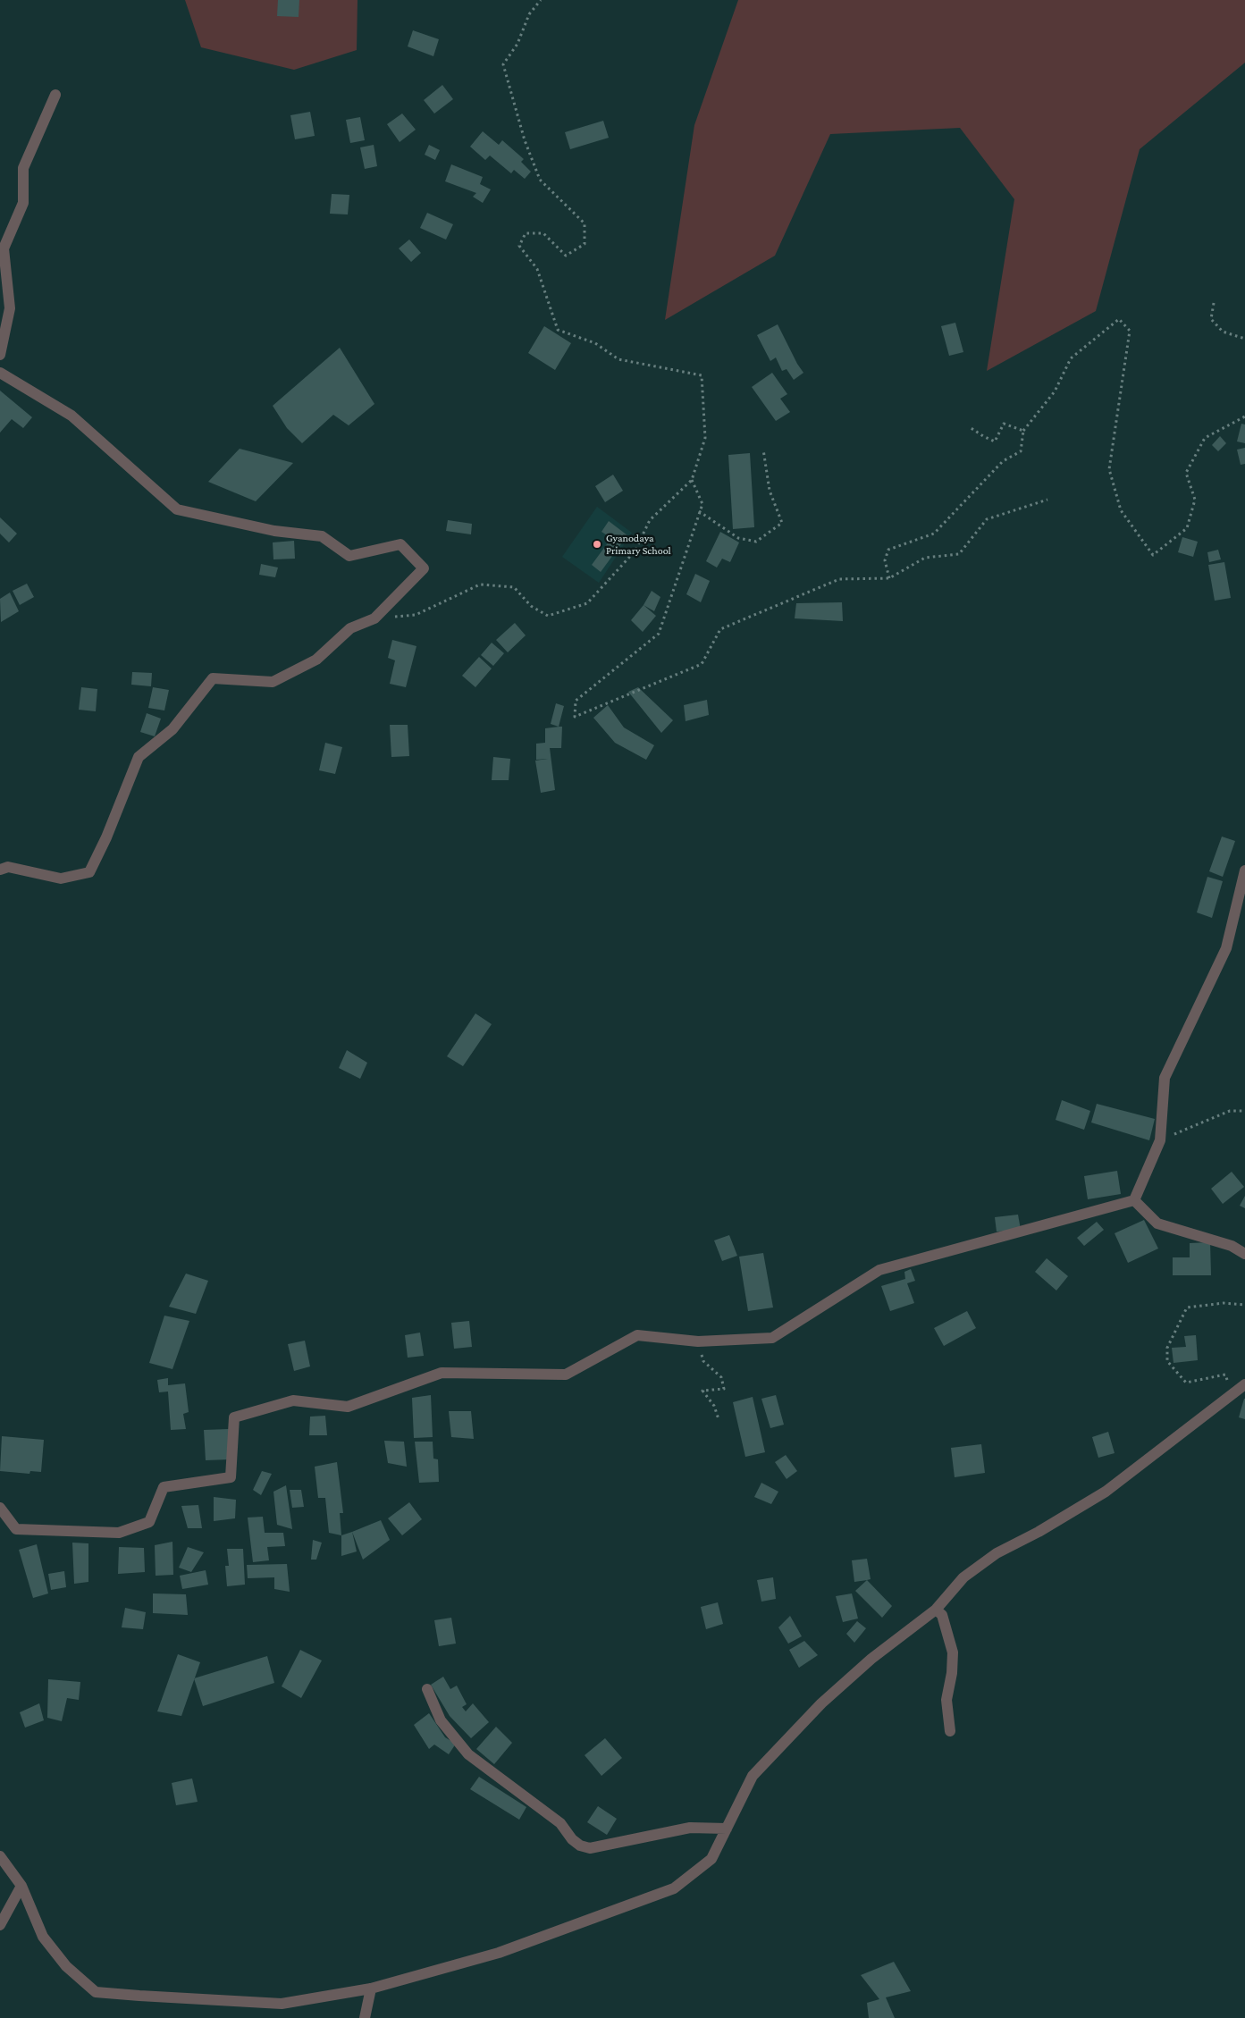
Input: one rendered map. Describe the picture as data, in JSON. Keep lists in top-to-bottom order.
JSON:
{
  "places": ["Gyanodaya Primary School"]
}
